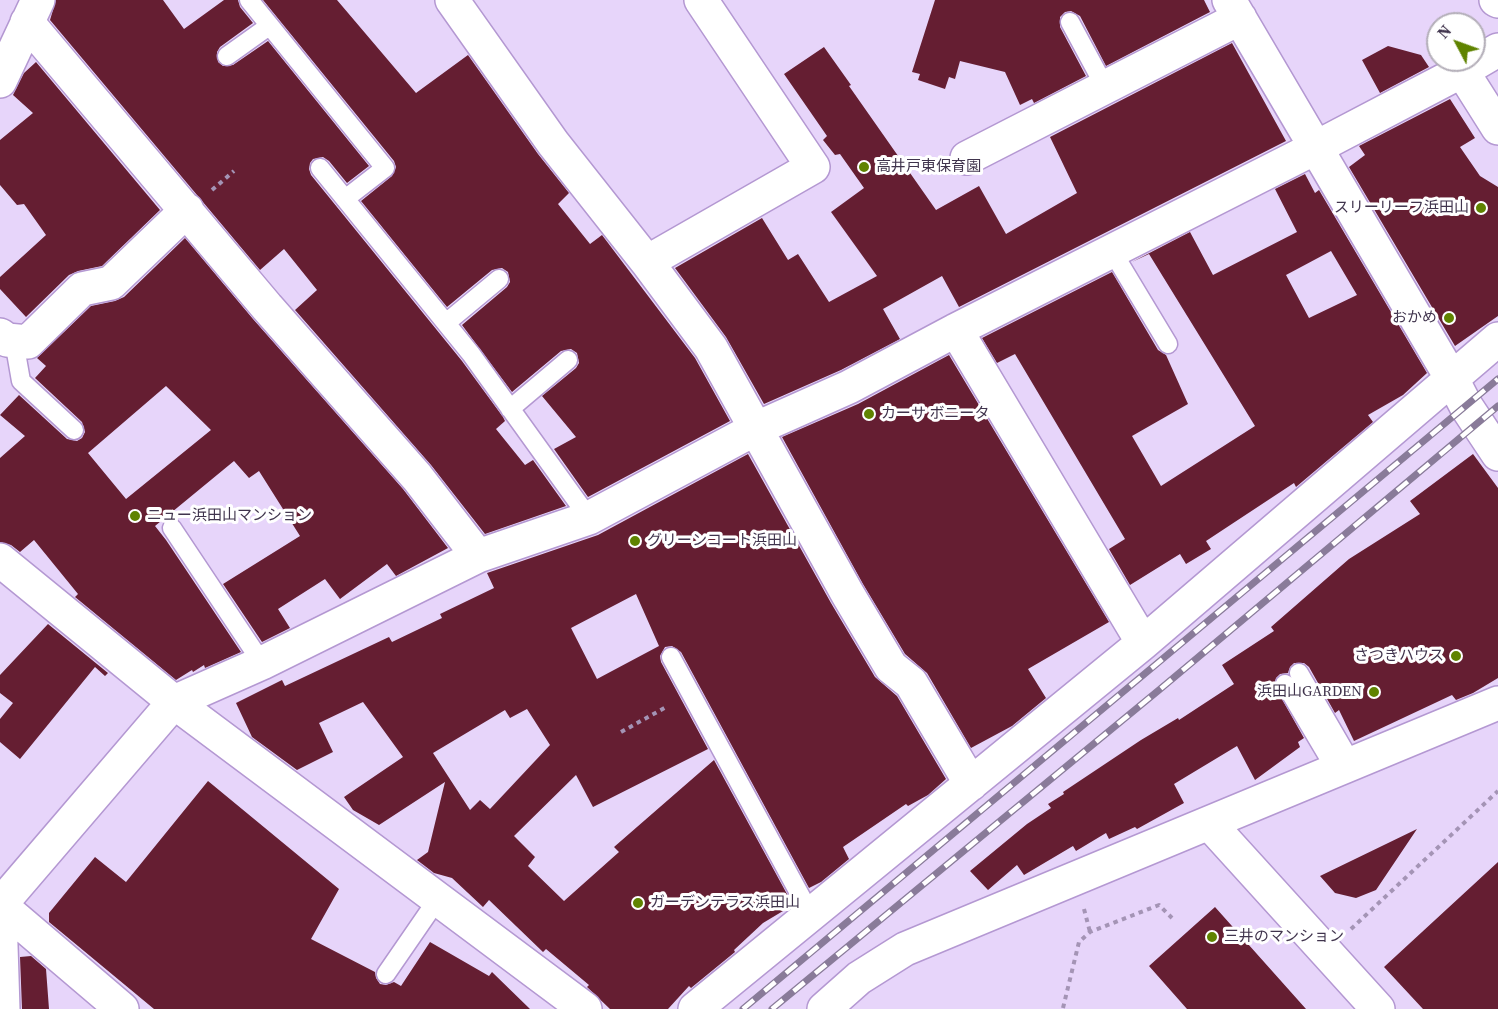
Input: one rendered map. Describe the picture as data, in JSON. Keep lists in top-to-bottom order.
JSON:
{
  "places": [
    "高井戸東保育園",
    "スリーリーフ浜田山",
    "おかめ",
    "カーサ ボニータ",
    "ニュー浜田山マンション",
    "グリーンコート浜田山",
    "さつきハウス",
    "浜田山GARDEN",
    "ガーデンテラス浜田山",
    "三井のマンション"
  ],
  "north": "top left"
}
